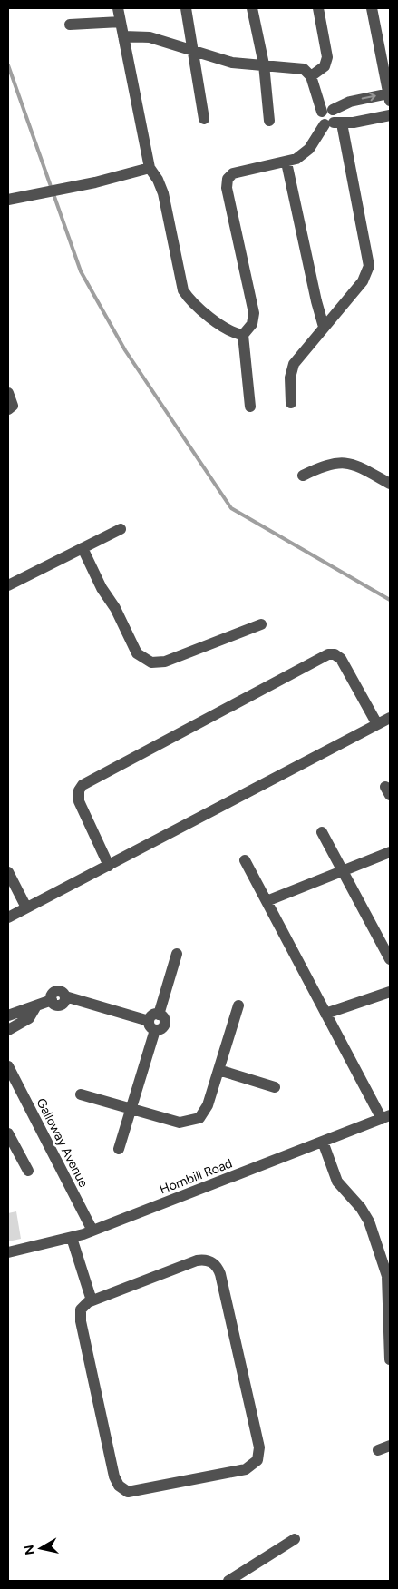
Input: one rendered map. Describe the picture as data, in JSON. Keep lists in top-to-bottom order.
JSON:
{
  "streets": {
    "street": ["Galloway Avenue", "Hornbill Road"]
  },
  "crossings": [
    ["Galloway Avenue", "Hornbill Road"]
  ],
  "north": "left"
}
